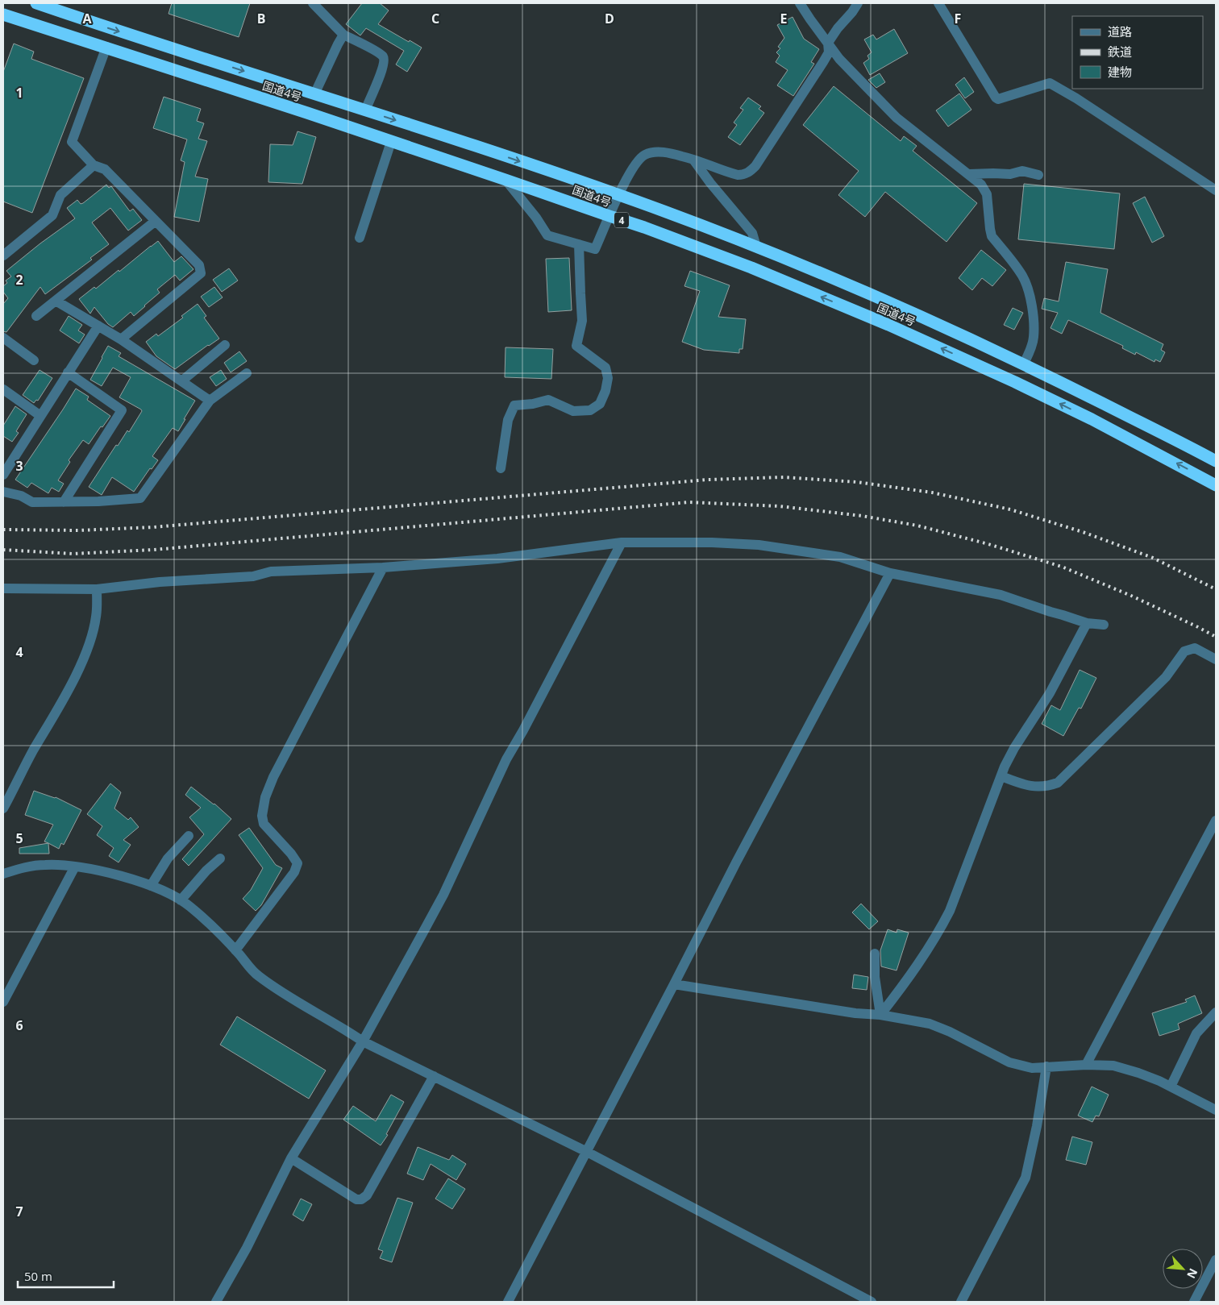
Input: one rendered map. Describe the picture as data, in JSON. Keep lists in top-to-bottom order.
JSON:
{
  "streets": {
    "highway": ["国道4号", "4"]
  },
  "legend": ["道路", "鉄道", "建物"],
  "scale_bar": "50 m",
  "north": "bottom right",
  "grid": {
    "columns": [
      "A",
      "B",
      "C",
      "D",
      "E",
      "F"
    ],
    "rows": [
      "1",
      "2",
      "3",
      "4",
      "5",
      "6",
      "7"
    ]
  }
}
